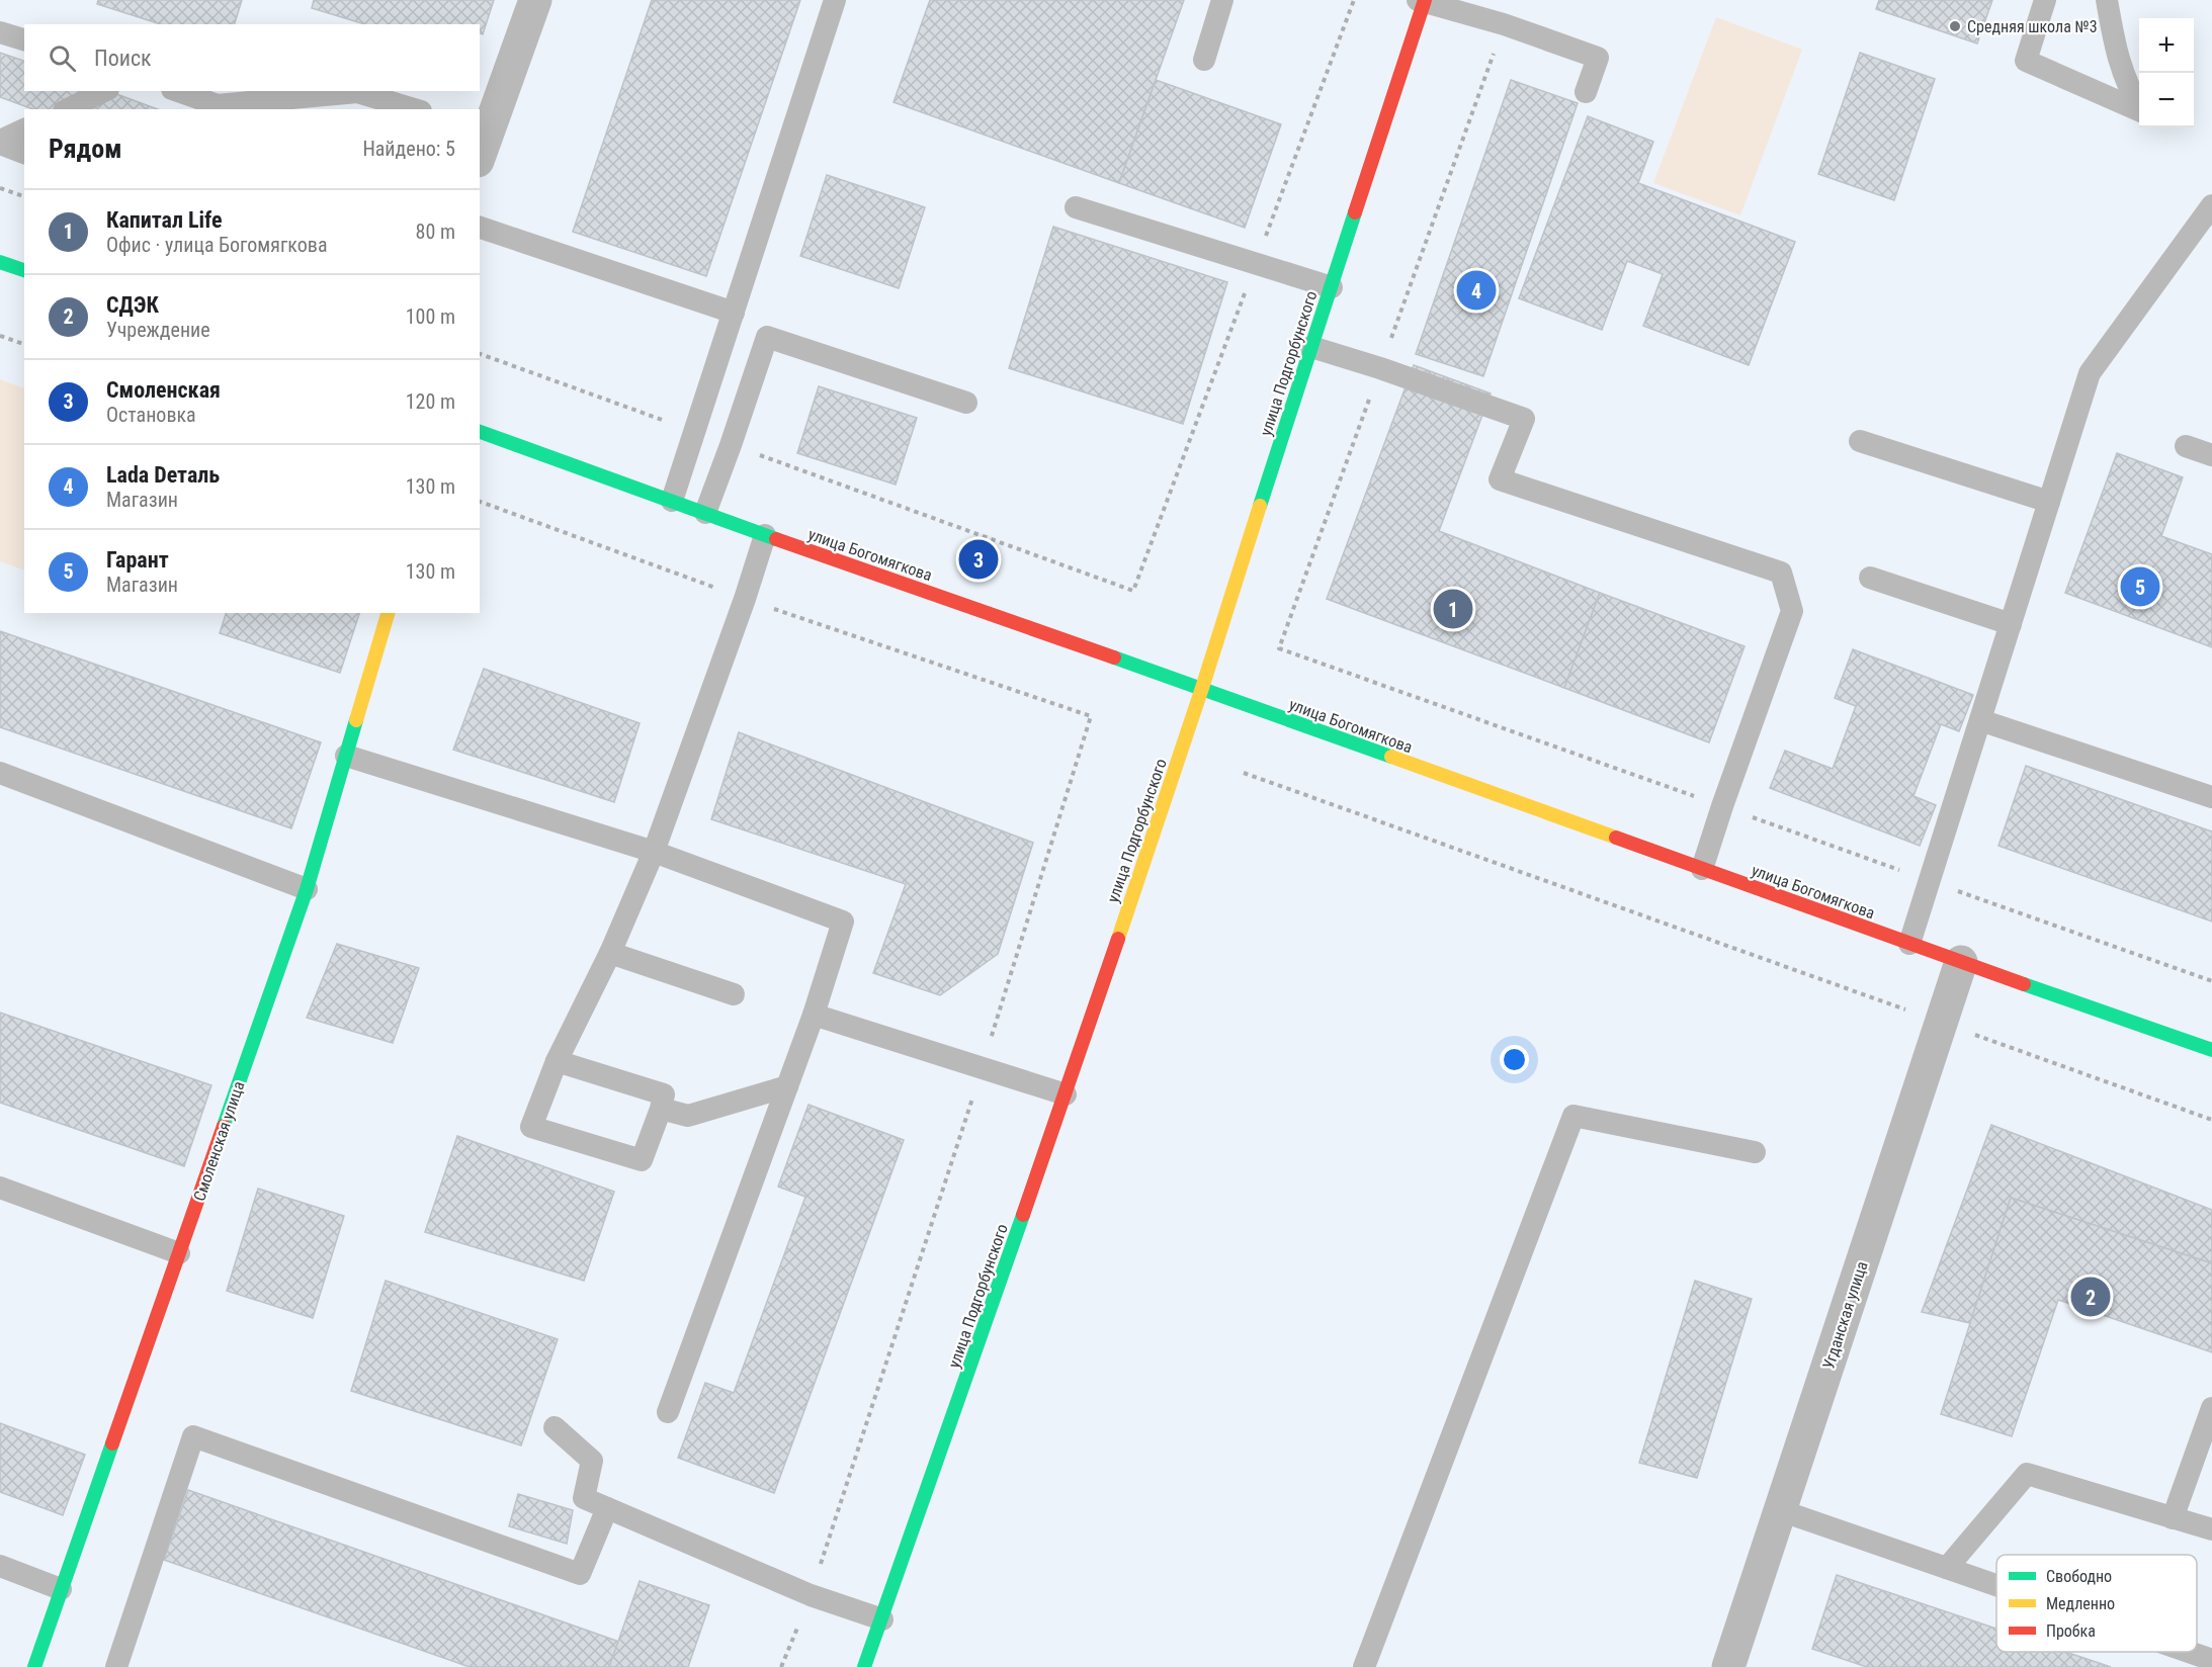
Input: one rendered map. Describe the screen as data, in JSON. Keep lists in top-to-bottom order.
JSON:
{
  "streets": {
    "street": [
      "улица Подгорбунского",
      "улица Богомягкова",
      "Смоленская улица",
      "Угданская улица"
    ]
  },
  "crossings": [
    ["улица Подгорбунского", "улица Богомягкова"],
    ["улица Богомягкова", "Угданская улица"]
  ],
  "places": ["Средняя школа №3"],
  "legend": ["Свободно", "Медленно", "Пробка"],
  "page": {
    "map_buttons": ["+", "−"],
    "search": "Поиск",
    "heading": ["Рядом", "Найдено: 5"],
    "list": [
      {
        "mark": "1",
        "name": "Капитал Life",
        "note": "Офис · улица Богомягкова",
        "value": "80 m"
      },
      {
        "mark": "2",
        "name": "СДЭК",
        "note": "Учреждение",
        "value": "100 m"
      },
      {
        "mark": "3",
        "name": "Смоленская",
        "note": "Остановка",
        "value": "120 m"
      },
      {
        "mark": "4",
        "name": "Lada Dеталь",
        "note": "Магазин",
        "value": "130 m"
      },
      {
        "mark": "5",
        "name": "Гарант",
        "note": "Магазин",
        "value": "130 m"
      }
    ],
    "pins": [
      "4",
      "3",
      "5",
      "1",
      "2"
    ]
  }
}
